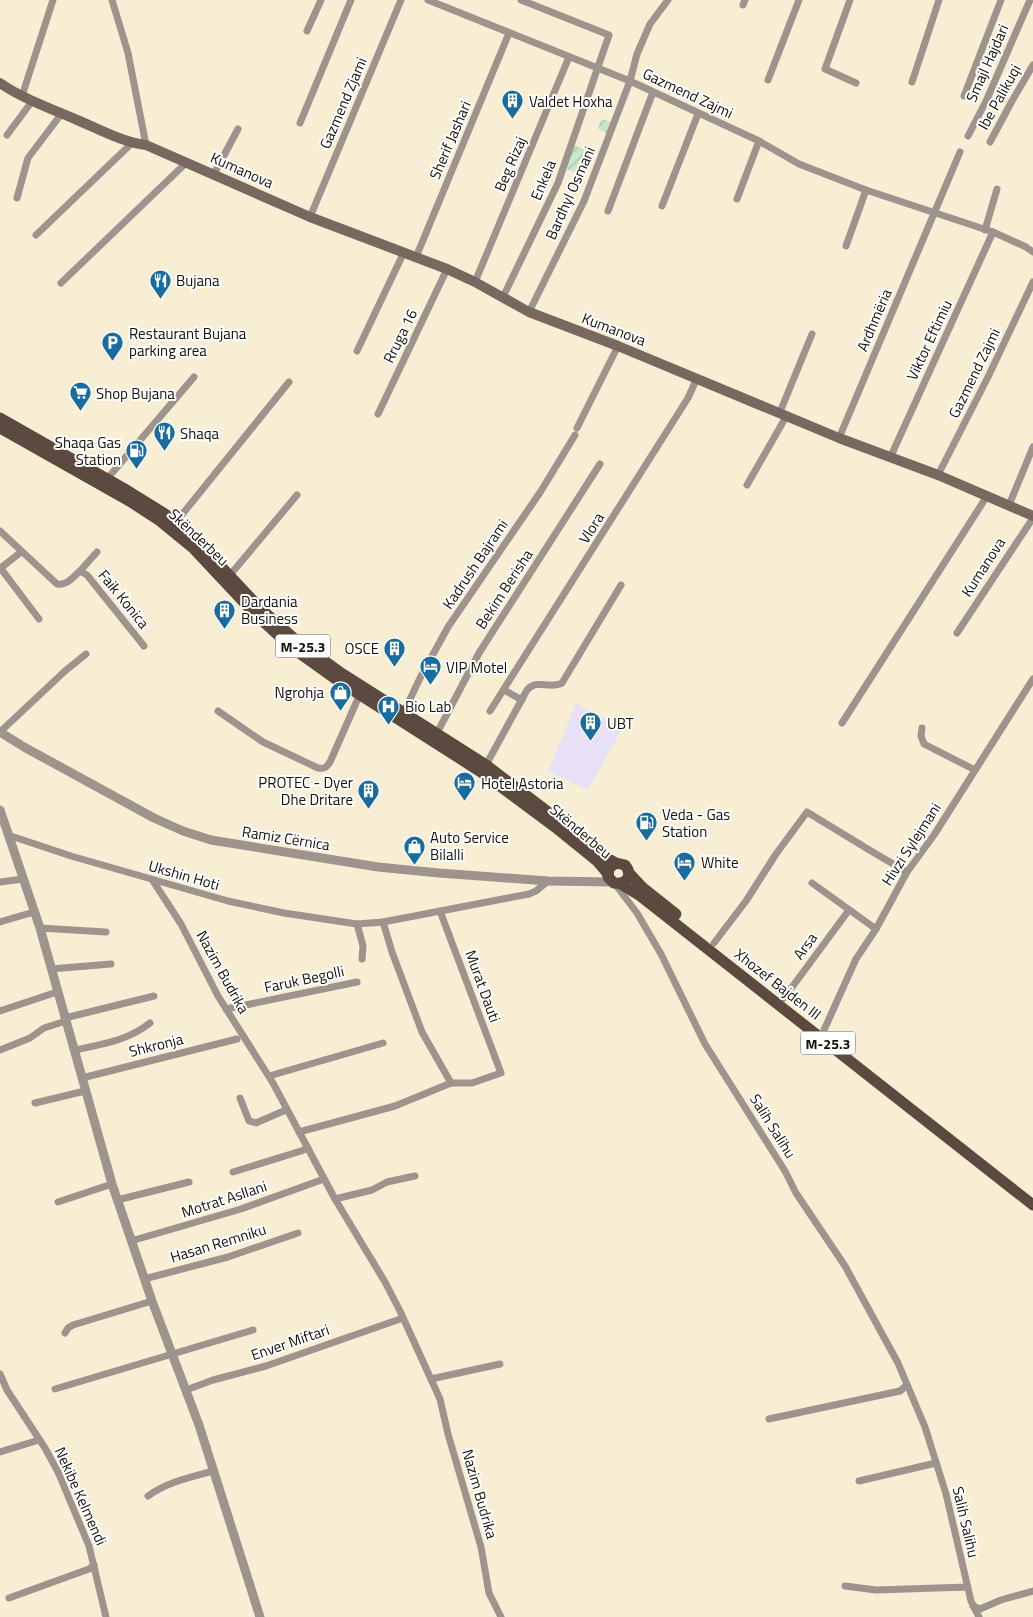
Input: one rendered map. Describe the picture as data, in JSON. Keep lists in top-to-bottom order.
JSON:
{
  "streets": {
    "main road": [
      "Kumanova",
      "Skënderbeu",
      "M-25.3",
      "Xhozef Bajden III"
    ],
    "street": [
      "Smajl Hajdari",
      "Gazmend Zajmi",
      "Ibe Palikuqi",
      "Gazmend Zjami",
      "Sherif Jashari",
      "Beg Rizaj",
      "Enkela",
      "Bardhyl Osmani",
      "Ardhmëria",
      "Rruga 16",
      "Viktor Eftimiu",
      "Vlora",
      "Kadrush Bajrami",
      "Bekim Berisha",
      "Faik Konica",
      "Ramiz Cërnica",
      "Hivzi Sylejmani",
      "Ukshin Hoti",
      "Arsa",
      "Nazim Budrika",
      "Faruk Begolli",
      "Murat Dauti",
      "Shkronja",
      "Salih Salihu",
      "Motrat Asllani",
      "Hasan Remniku",
      "Enver Miftari",
      "Nekibe Kelmendi"
    ]
  },
  "crossings": [
    ["Gazmend Zajmi", "Sherif Jashari"],
    ["Gazmend Zajmi", "Beg Rizaj"],
    ["Gazmend Zajmi", "Kumanova"],
    ["Gazmend Zajmi", "Enkela"],
    ["Gazmend Zajmi", "Bardhyl Osmani"],
    ["Gazmend Zajmi", "Ardhmëria"],
    ["Gazmend Zajmi", "Viktor Eftimiu"],
    ["Gazmend Zjami", "Kumanova"],
    ["Sherif Jashari", "Kumanova"],
    ["Beg Rizaj", "Kumanova"],
    ["Kumanova", "Enkela"],
    ["Kumanova", "Bardhyl Osmani"],
    ["Kumanova", "Ardhmëria"],
    ["Kumanova", "Rruga 16"],
    ["Kumanova", "Viktor Eftimiu"],
    ["Kumanova", "Vlora"],
    ["Kumanova", "Kadrush Bajrami"],
    ["Skënderbeu", "Kadrush Bajrami"],
    ["Skënderbeu", "Bekim Berisha"],
    ["Skënderbeu", "M-25.3"],
    ["Skënderbeu", "Ramiz Cërnica"],
    ["Skënderbeu", "Xhozef Bajden III"],
    ["Skënderbeu", "Salih Salihu"],
    ["M-25.3", "Ramiz Cërnica"],
    ["M-25.3", "Xhozef Bajden III"],
    ["M-25.3", "Salih Salihu"],
    ["Ramiz Cërnica", "Ukshin Hoti"],
    ["Ramiz Cërnica", "Xhozef Bajden III"],
    ["Ramiz Cërnica", "Salih Salihu"],
    ["Hivzi Sylejmani", "Xhozef Bajden III"],
    ["Ukshin Hoti", "Nazim Budrika"],
    ["Ukshin Hoti", "Murat Dauti"],
    ["Arsa", "Xhozef Bajden III"],
    ["Nazim Budrika", "Faruk Begolli"],
    ["Nazim Budrika", "Motrat Asllani"],
    ["Nazim Budrika", "Enver Miftari"],
    ["Xhozef Bajden III", "Salih Salihu"]
  ],
  "places": {
    "building": [
      "Valdet Hoxha",
      "Dardania Business",
      "OSCE",
      "UBT",
      "PROTEC - Dyer Dhe Dritare"
    ],
    "restaurant": ["Bujana", "Shaqa"],
    "parking": ["Restaurant Bujana parking area"],
    "supermarket": ["Shop Bujana"],
    "fuel station": ["Shaqa Gas Station", "Veda - Gas Station"],
    "hotel": ["VIP Motel", "Hotel Astoria", "White"],
    "shop": ["Ngrohja", "Auto Service Bilalli"],
    "hospital": ["Bio Lab"]
  }
}
